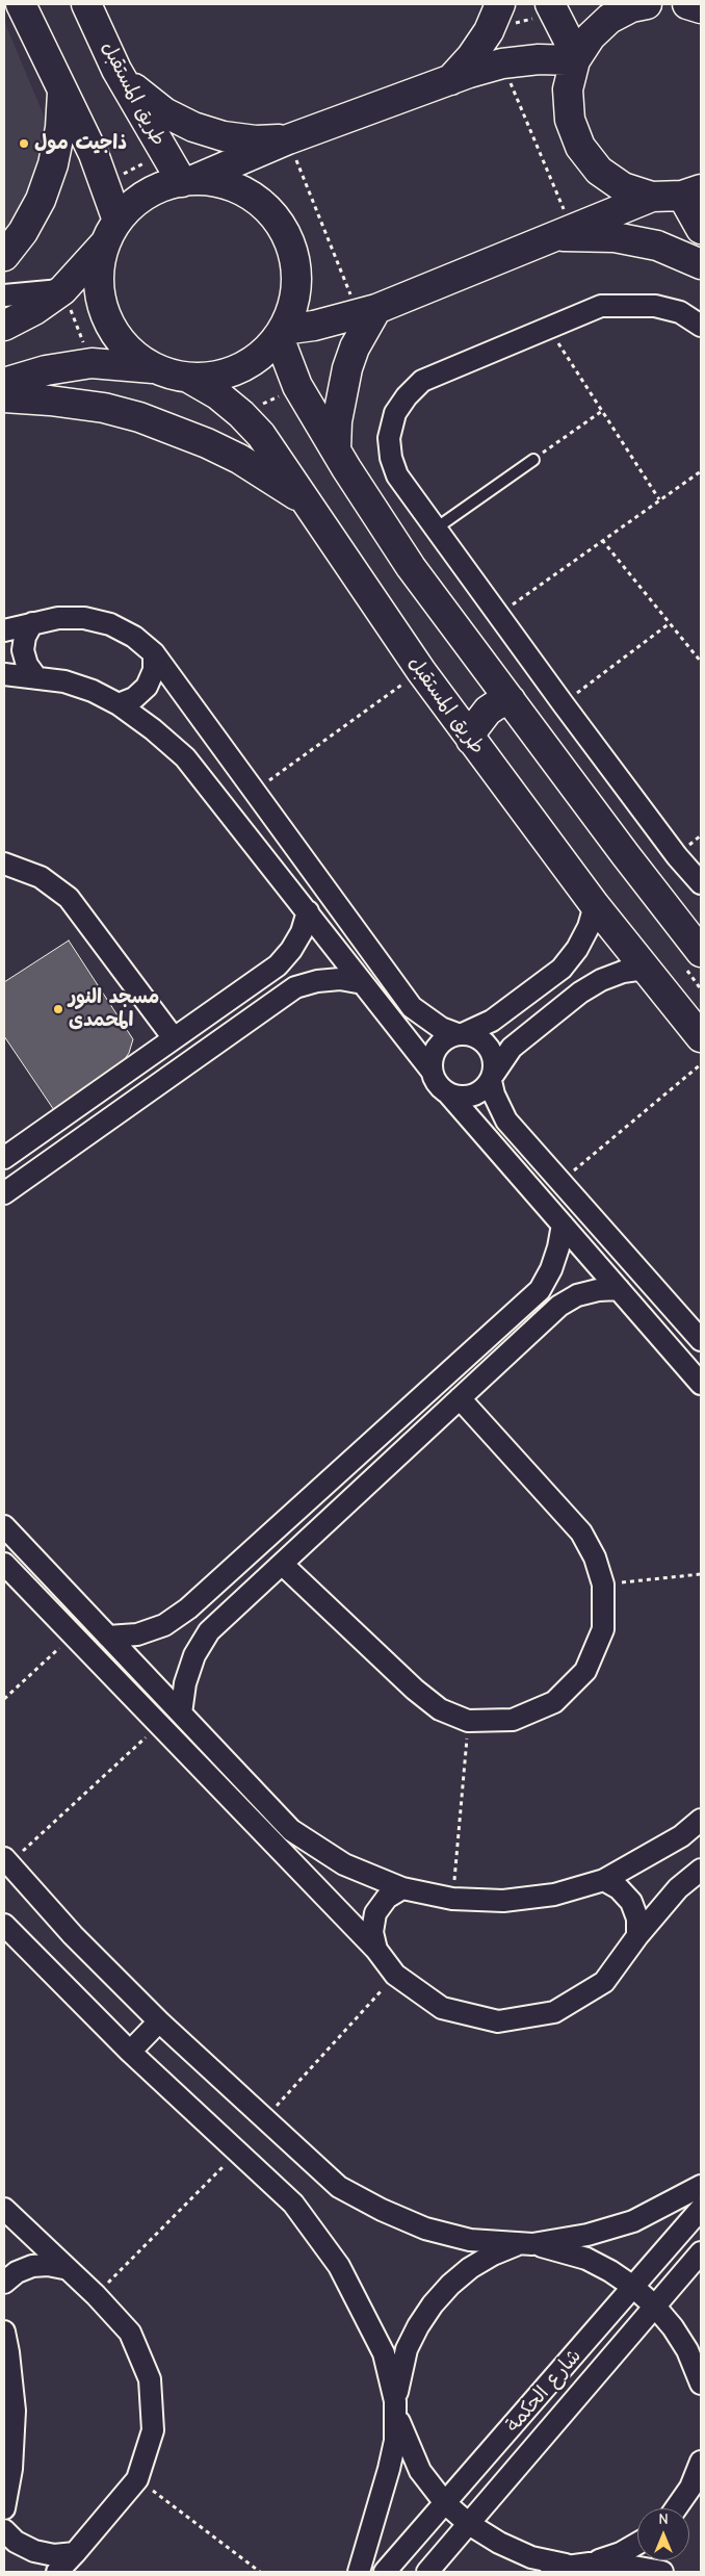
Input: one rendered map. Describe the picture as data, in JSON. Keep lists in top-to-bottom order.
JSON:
{
  "streets": {
    "main road": ["طريق المستقبل"],
    "street": ["شارع الحكمة"]
  },
  "places": ["ذاجيت مول", "مسجد النور المحمدى"],
  "north": "top"
}
